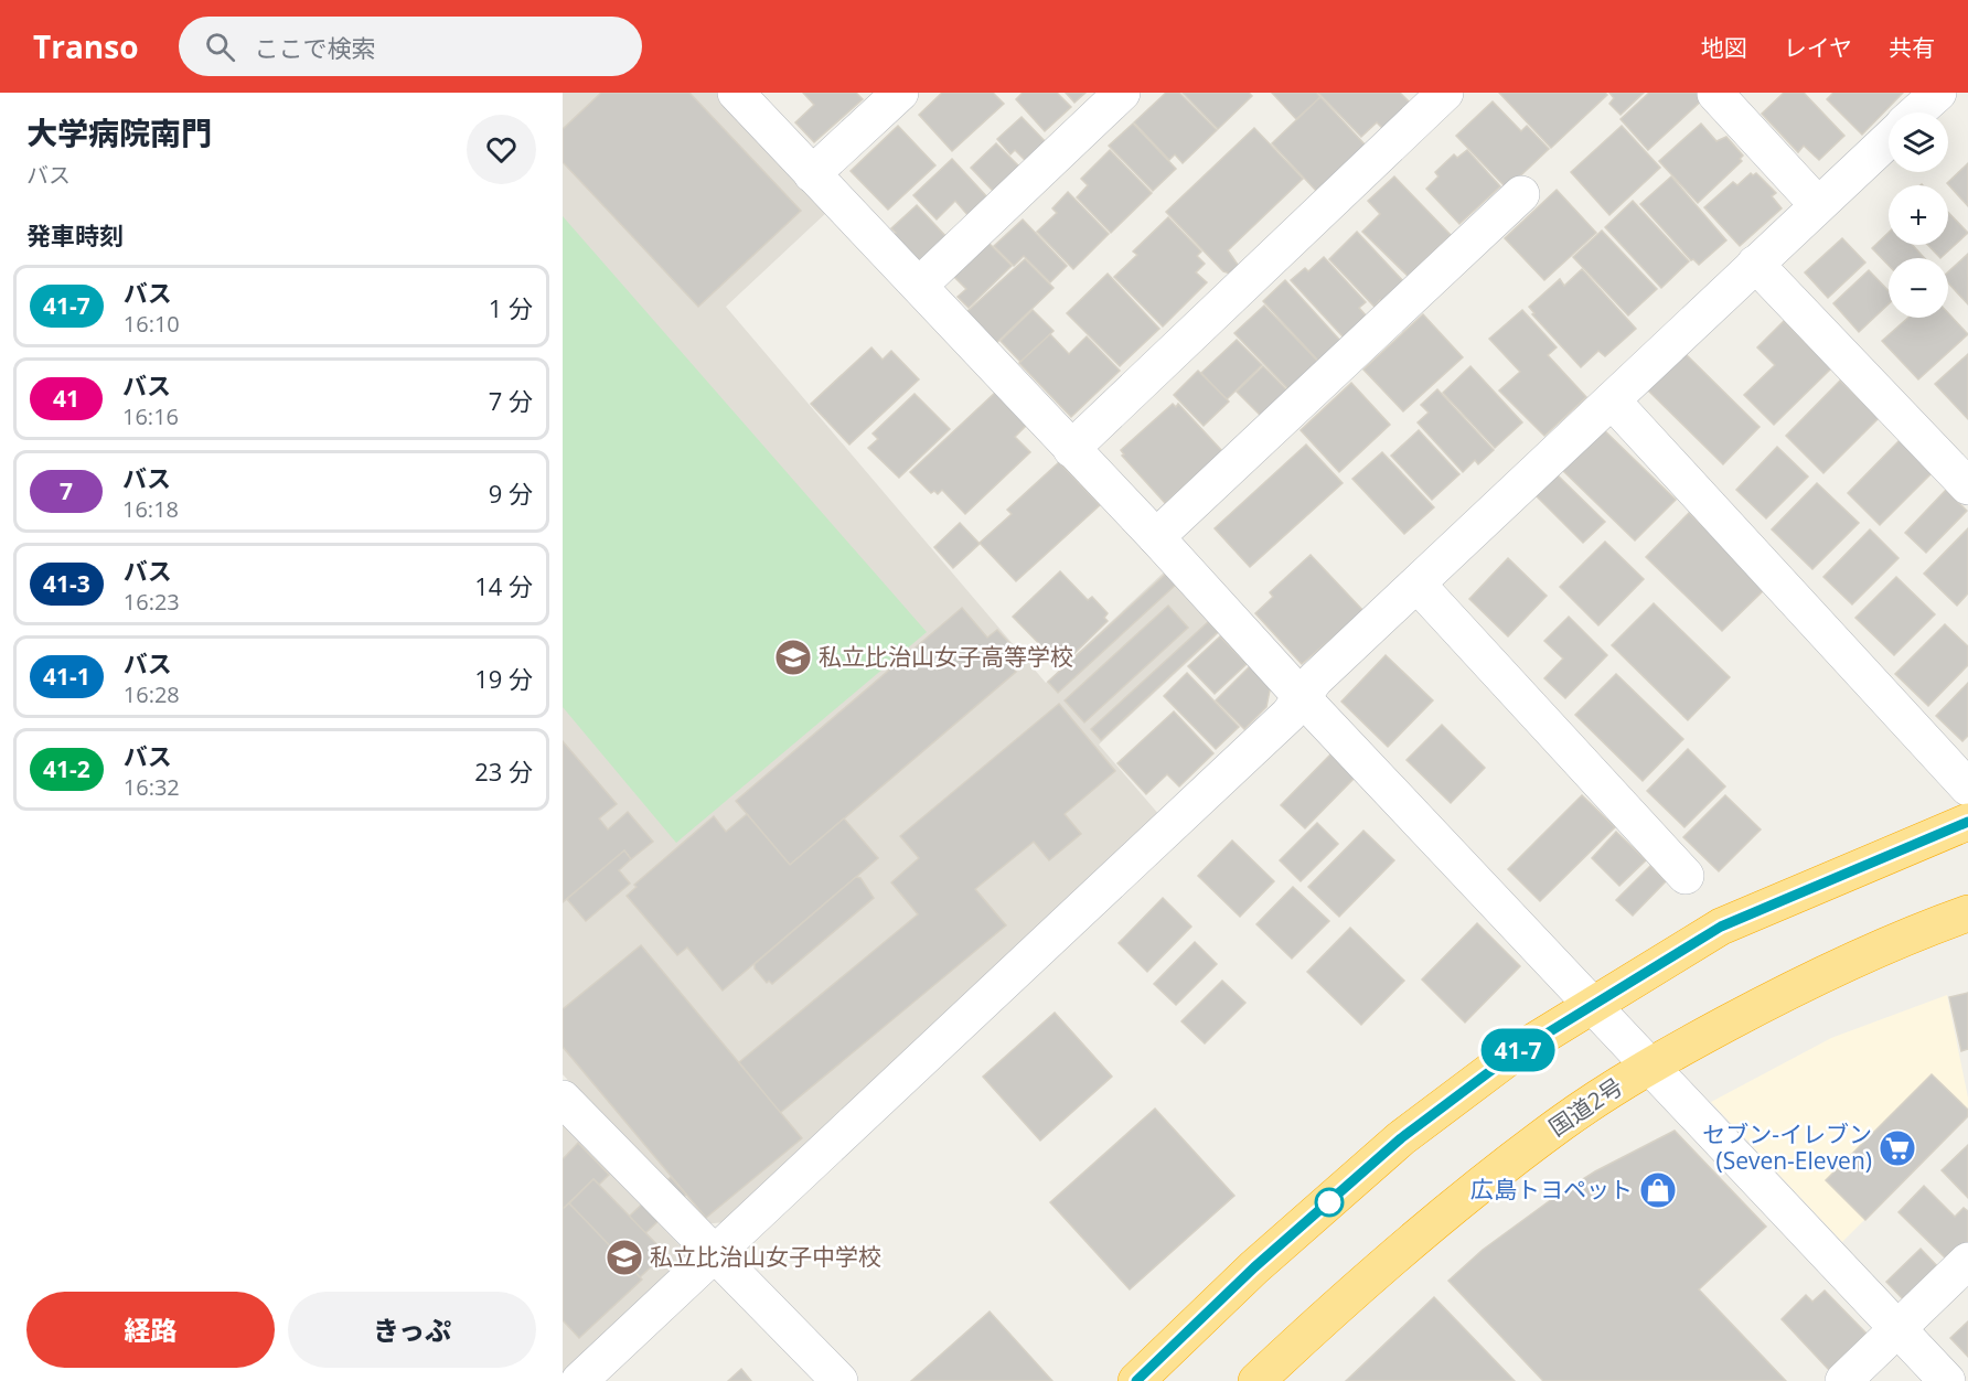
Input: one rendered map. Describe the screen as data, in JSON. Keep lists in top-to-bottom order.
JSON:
{
  "streets": {
    "highway": ["国道2号"]
  },
  "places": {
    "school or university": ["私立比治山女子高等学校", "私立比治山女子中学校"],
    "supermarket": ["セブン-イレブン (Seven-Eleven)"],
    "shop": ["広島トヨペット"]
  },
  "lines": ["bus line 41-7"],
  "page": {
    "header": "Transo",
    "search": "ここで検索",
    "nav": ["地図", "レイヤ", "共有"],
    "heading": [
      ["大学病院南門", "バス"],
      "発車時刻"
    ],
    "on_map": "41-7",
    "map_buttons": ["+", "−"],
    "list": [
      {
        "mark": "41-7",
        "name": "バス",
        "note": "16:10",
        "value": "1 分"
      },
      {
        "mark": "41",
        "name": "バス",
        "note": "16:16",
        "value": "7 分"
      },
      {
        "mark": "7",
        "name": "バス",
        "note": "16:18",
        "value": "9 分"
      },
      {
        "mark": "41-3",
        "name": "バス",
        "note": "16:23",
        "value": "14 分"
      },
      {
        "mark": "41-1",
        "name": "バス",
        "note": "16:28",
        "value": "19 分"
      },
      {
        "mark": "41-2",
        "name": "バス",
        "note": "16:32",
        "value": "23 分"
      }
    ],
    "buttons": ["経路", "きっぷ"]
  }
}
